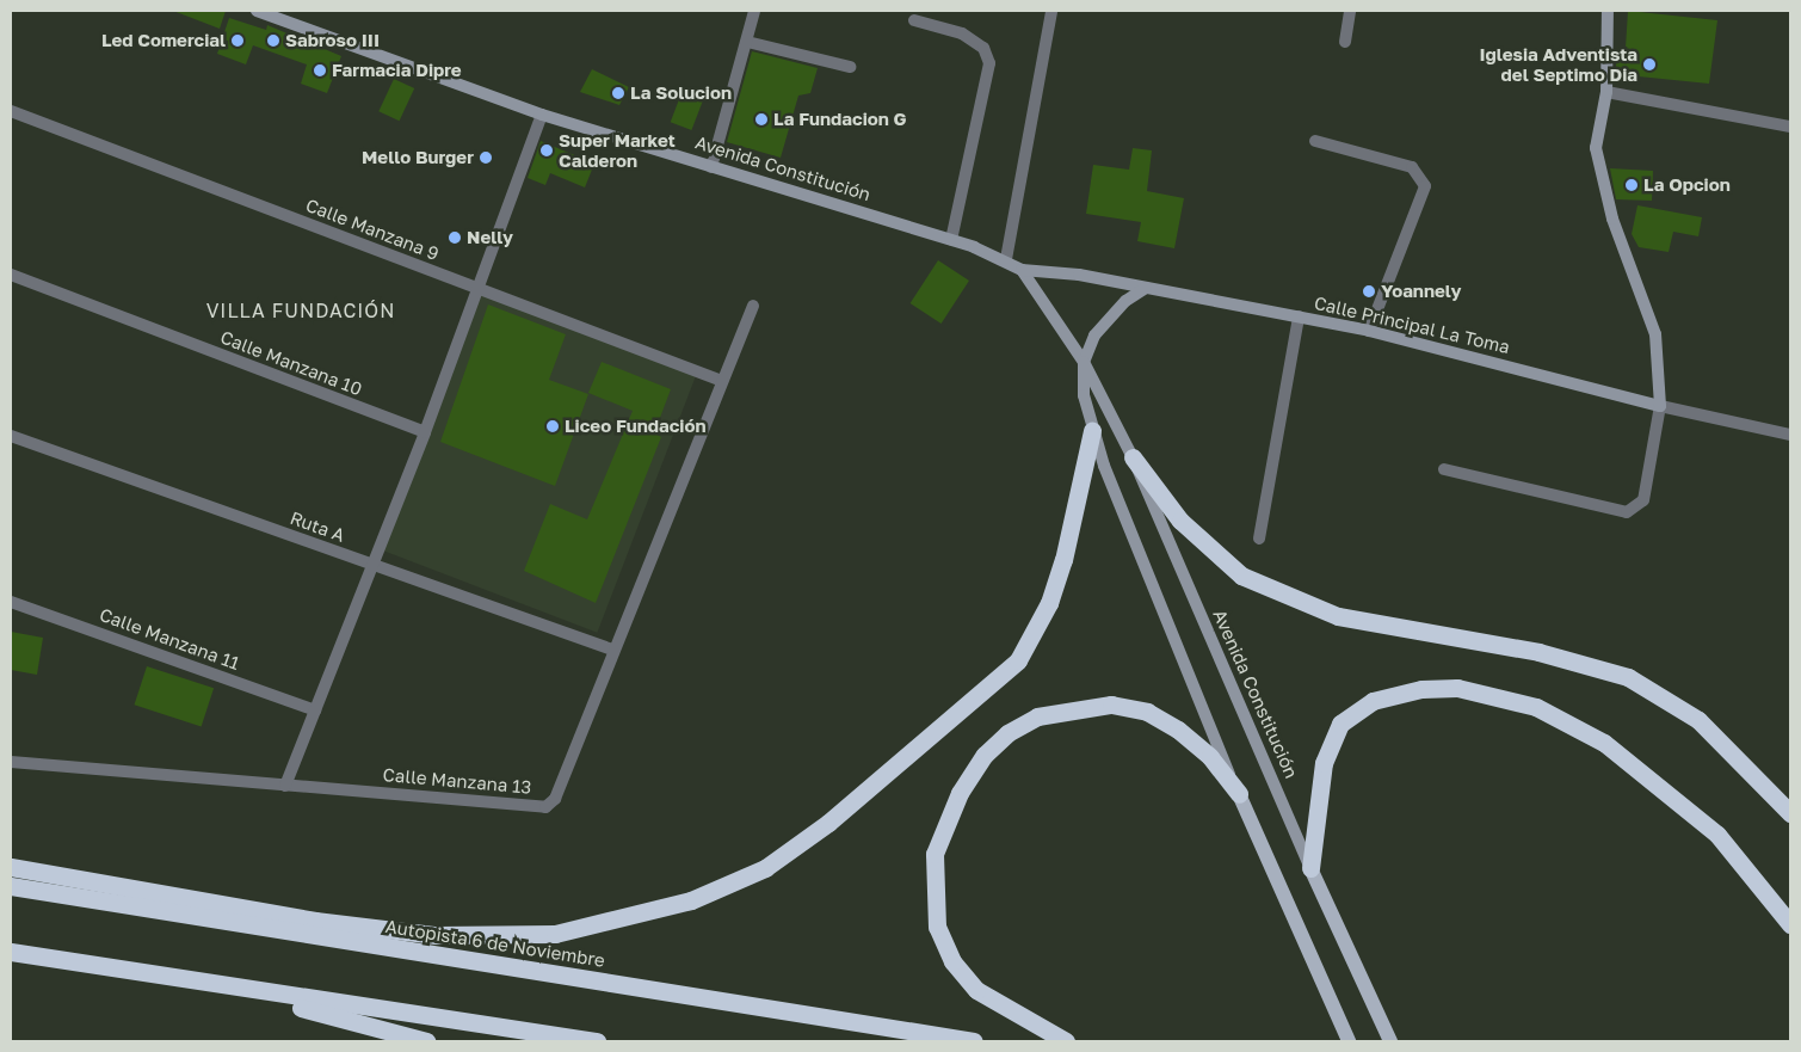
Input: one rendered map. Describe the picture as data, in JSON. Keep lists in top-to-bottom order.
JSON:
{
  "streets": {
    "highway": ["Autopista 6 de Noviembre"],
    "main road": ["Avenida Constitución", "Calle Principal La Toma"],
    "street": [
      "Calle Manzana 9",
      "Calle Manzana 10",
      "Ruta A",
      "Calle Manzana 11",
      "Calle Manzana 13"
    ]
  },
  "crossings": [
    ["Avenida Constitución", "Calle Principal La Toma"],
    ["Calle Manzana 9", "Calle Manzana 13"],
    ["Ruta A", "Calle Manzana 13"]
  ],
  "districts": ["VILLA FUNDACIÓN"],
  "places": [
    "Led Comercial",
    "Sabroso III",
    "Iglesia Adventista del Septimo Dia",
    "Farmacia Dipre",
    "La Solucion",
    "La Fundacion G",
    "Super Market Calderon",
    "Mello Burger",
    "La Opcion",
    "Nelly",
    "Yoannely",
    "Liceo Fundación"
  ]
}
